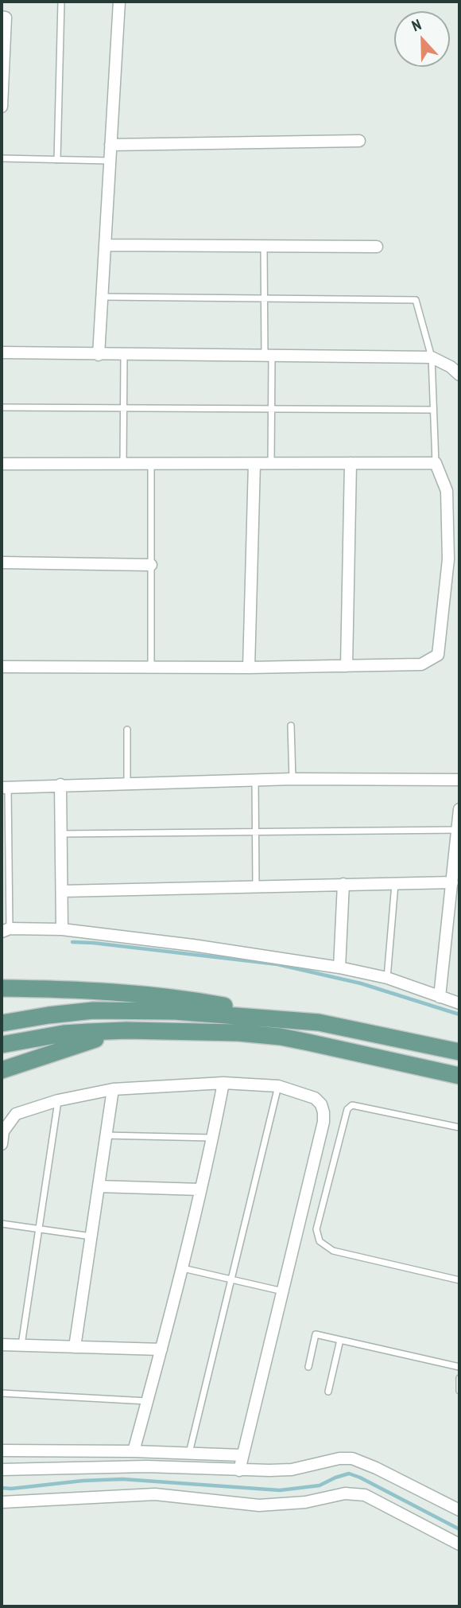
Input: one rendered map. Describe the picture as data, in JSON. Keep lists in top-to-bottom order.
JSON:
{
  "north": "top"
}
